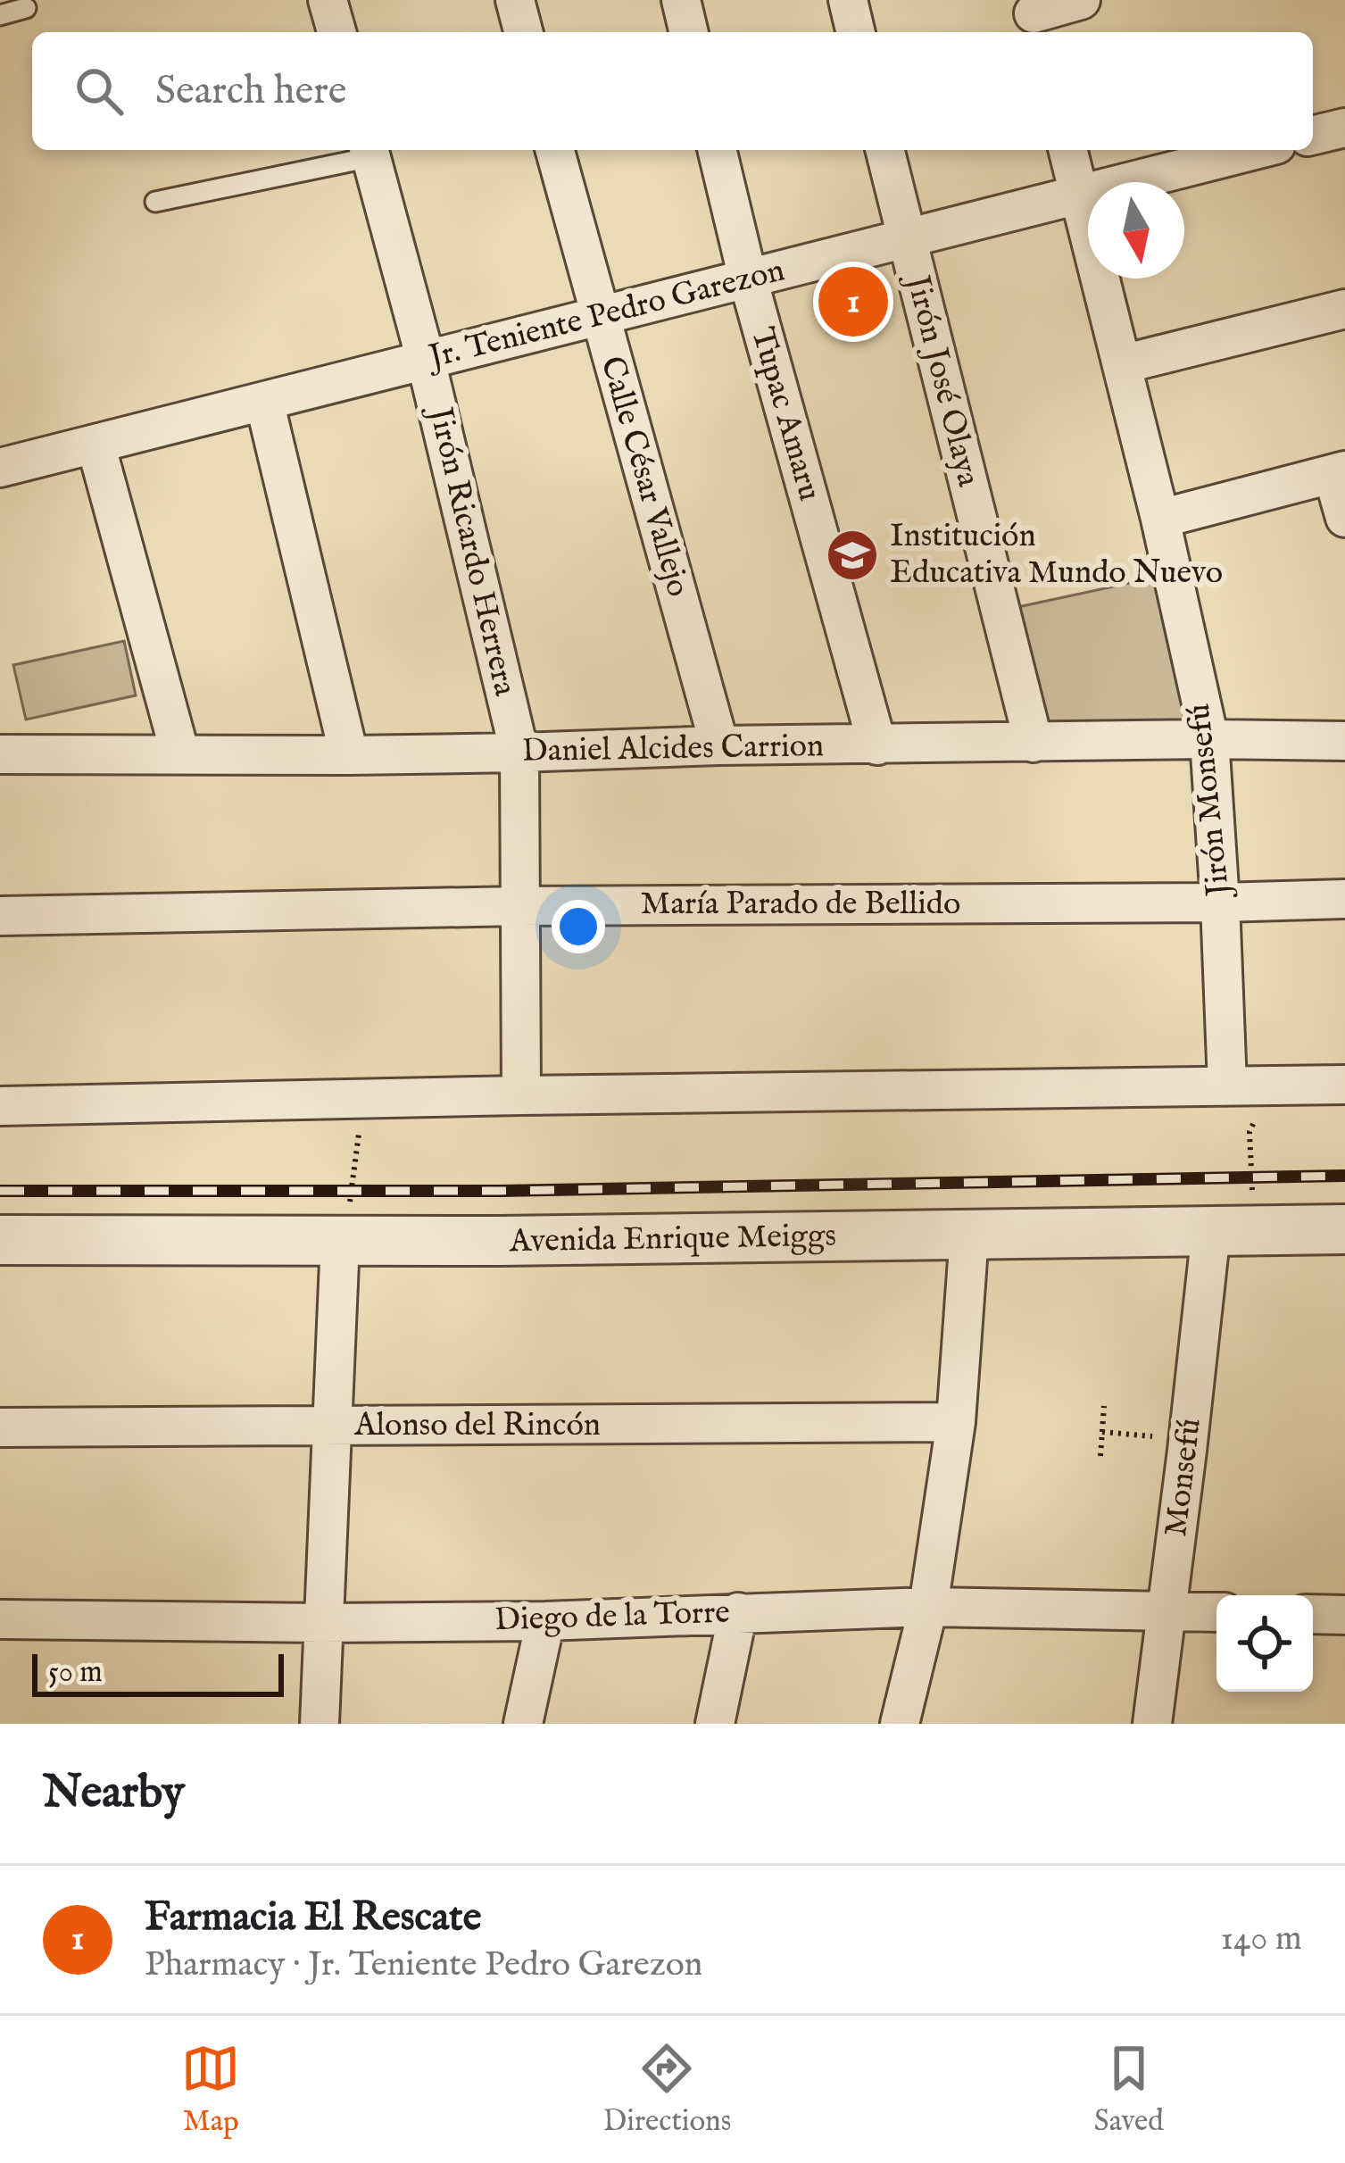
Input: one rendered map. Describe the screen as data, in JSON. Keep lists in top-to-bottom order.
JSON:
{
  "streets": {
    "street": [
      "Jr. Teniente Pedro Garezon",
      "Jirón José Olaya",
      "Tupac Amaru",
      "Calle César Vallejo",
      "Jirón Ricardo Herrera",
      "Daniel Alcides Carrion",
      "Jirón Monsefú",
      "María Parado de Bellido",
      "Avenida Enrique Meiggs",
      "Alonso del Rincón",
      "Monsefú",
      "Diego de la Torre"
    ]
  },
  "crossings": [
    ["Jr. Teniente Pedro Garezon", "Jirón José Olaya"],
    ["Jr. Teniente Pedro Garezon", "Tupac Amaru"],
    ["Jr. Teniente Pedro Garezon", "Calle César Vallejo"],
    ["Jr. Teniente Pedro Garezon", "Jirón Ricardo Herrera"],
    ["Jr. Teniente Pedro Garezon", "Jirón Monsefú"],
    ["Jirón José Olaya", "Daniel Alcides Carrion"],
    ["Tupac Amaru", "Daniel Alcides Carrion"],
    ["Calle César Vallejo", "Daniel Alcides Carrion"],
    ["Jirón Ricardo Herrera", "Daniel Alcides Carrion"],
    ["Jirón Ricardo Herrera", "María Parado de Bellido"],
    ["Daniel Alcides Carrion", "Jirón Monsefú"],
    ["Jirón Monsefú", "María Parado de Bellido"],
    ["Avenida Enrique Meiggs", "Monsefú"],
    ["Monsefú", "Diego de la Torre"]
  ],
  "places": {
    "school or university": ["Institución Educativa Mundo Nuevo"]
  },
  "scale_bar": "50 m",
  "north": "bottom",
  "page": {
    "search": "Search here",
    "pins": "1",
    "scale": "50 m",
    "heading": "Nearby",
    "list": [
      {
        "mark": "1",
        "name": "Farmacia El Rescate",
        "note": "Pharmacy · Jr. Teniente Pedro Garezon",
        "value": "140 m"
      }
    ],
    "nav": ["Map", "Directions", "Saved"]
  }
}
